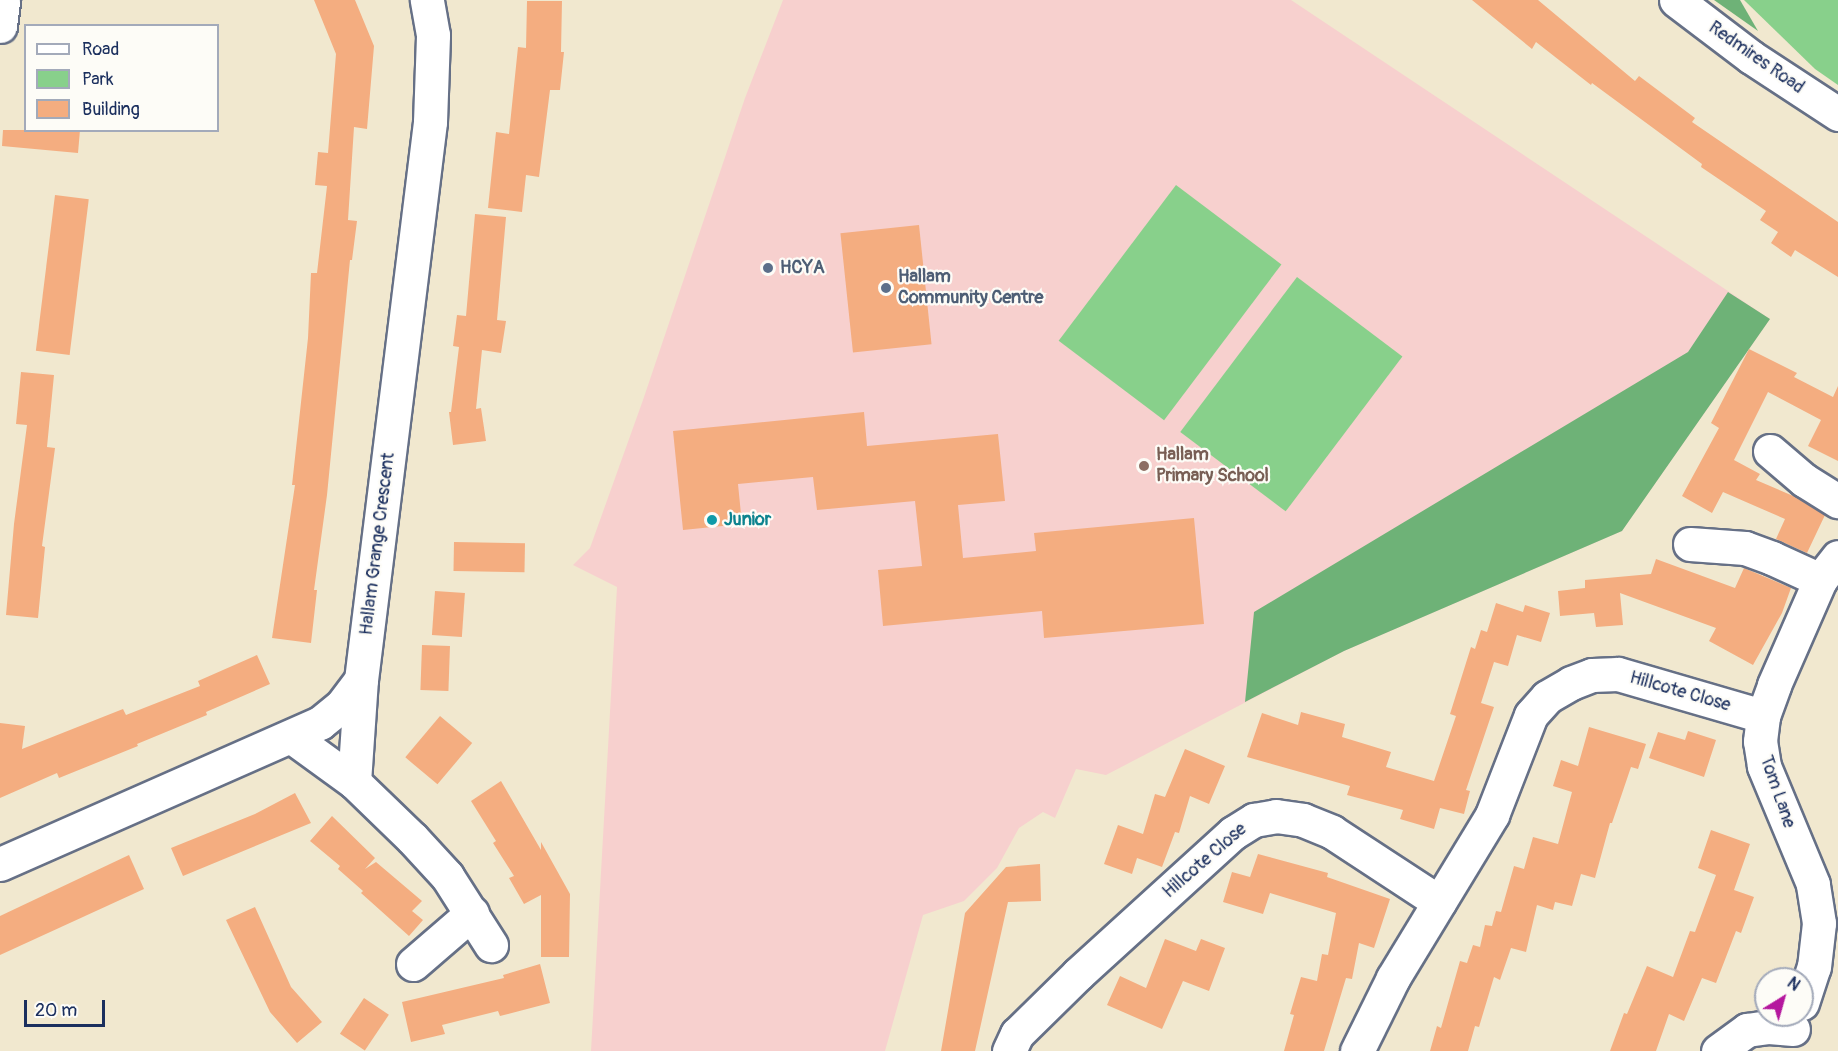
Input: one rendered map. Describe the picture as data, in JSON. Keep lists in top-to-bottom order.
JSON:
{
  "streets": {
    "street": [
      "Redmires Road",
      "Hallam Grange Crescent",
      "Hillcote Close",
      "Tom Lane"
    ]
  },
  "crossings": [
    ["Hillcote Close", "Tom Lane"]
  ],
  "places": [
    "HCYA",
    "Hallam Community Centre",
    "Hallam Primary School",
    "Junior"
  ],
  "legend": ["Road", "Park", "Building"],
  "scale_bar": "20 m",
  "north": "top right"
}
